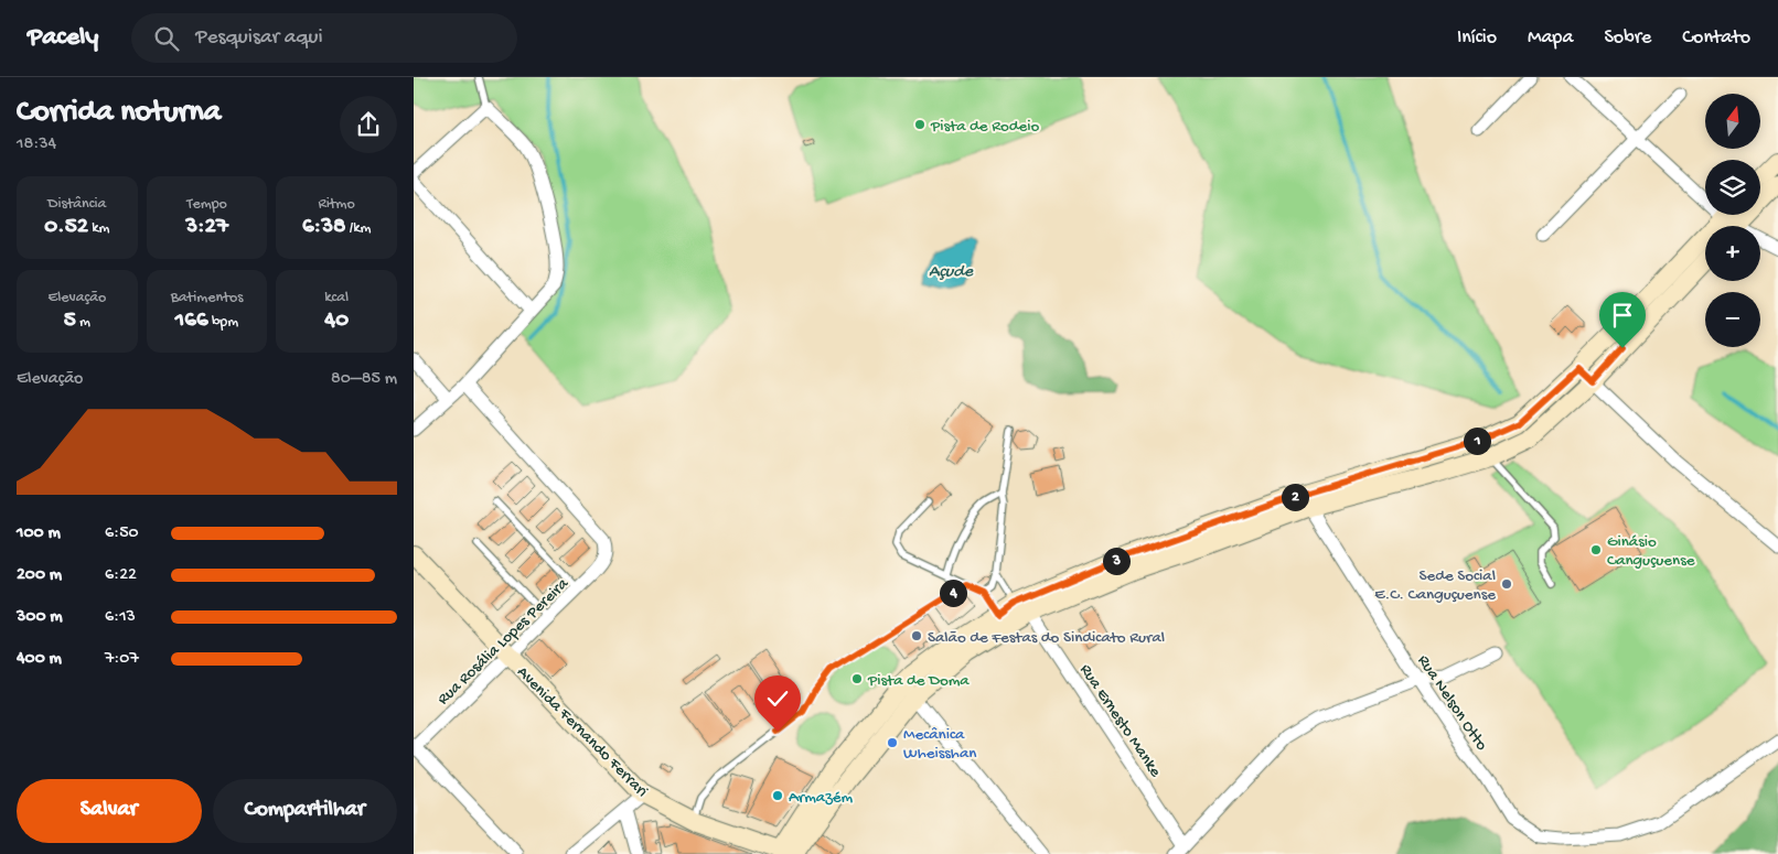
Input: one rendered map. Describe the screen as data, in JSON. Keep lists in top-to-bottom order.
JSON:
{
  "streets": {
    "street": [
      "Rua Rosália Lopes Pereira",
      "Rua Nelson Otto",
      "Rua Ernesto Manke",
      "Avenida Fernando Ferrari"
    ]
  },
  "crossings": [
    ["Rua Rosália Lopes Pereira", "Avenida Fernando Ferrari"]
  ],
  "water": ["Açude"],
  "places": [
    "Pista de Rodeio",
    "Ginásio Canguçuense",
    "Sede Social E.C. Canguçuense",
    "Salão de Festas do Sindicato Rural",
    "Pista de Doma",
    "Mecânica Wheisshan",
    "Armazém"
  ],
  "north": "top",
  "page": {
    "header": "Pacely",
    "search": "Pesquisar aqui",
    "nav": [
      "Início",
      "Mapa",
      "Sobre",
      "Contato"
    ],
    "heading": ["Corrida noturna", "18:34"],
    "map_buttons": ["+", "−"],
    "stats": [
      ["Distância", "0.52 km"],
      ["Tempo", "3:27"],
      ["Ritmo", "6:38 /km"],
      ["Elevação", "5 m"],
      ["Batimentos", "166 bpm"],
      ["kcal", "40"]
    ],
    "chart": ["Elevação", "80–85 m"],
    "pins": [
      "1",
      "2",
      "3",
      "4"
    ],
    "list": [
      {
        "name": "100 m",
        "note": "6:50"
      },
      {
        "name": "200 m",
        "note": "6:22"
      },
      {
        "name": "300 m",
        "note": "6:13"
      },
      {
        "name": "400 m",
        "note": "7:07"
      }
    ],
    "buttons": ["Salvar", "Compartilhar"]
  }
}
